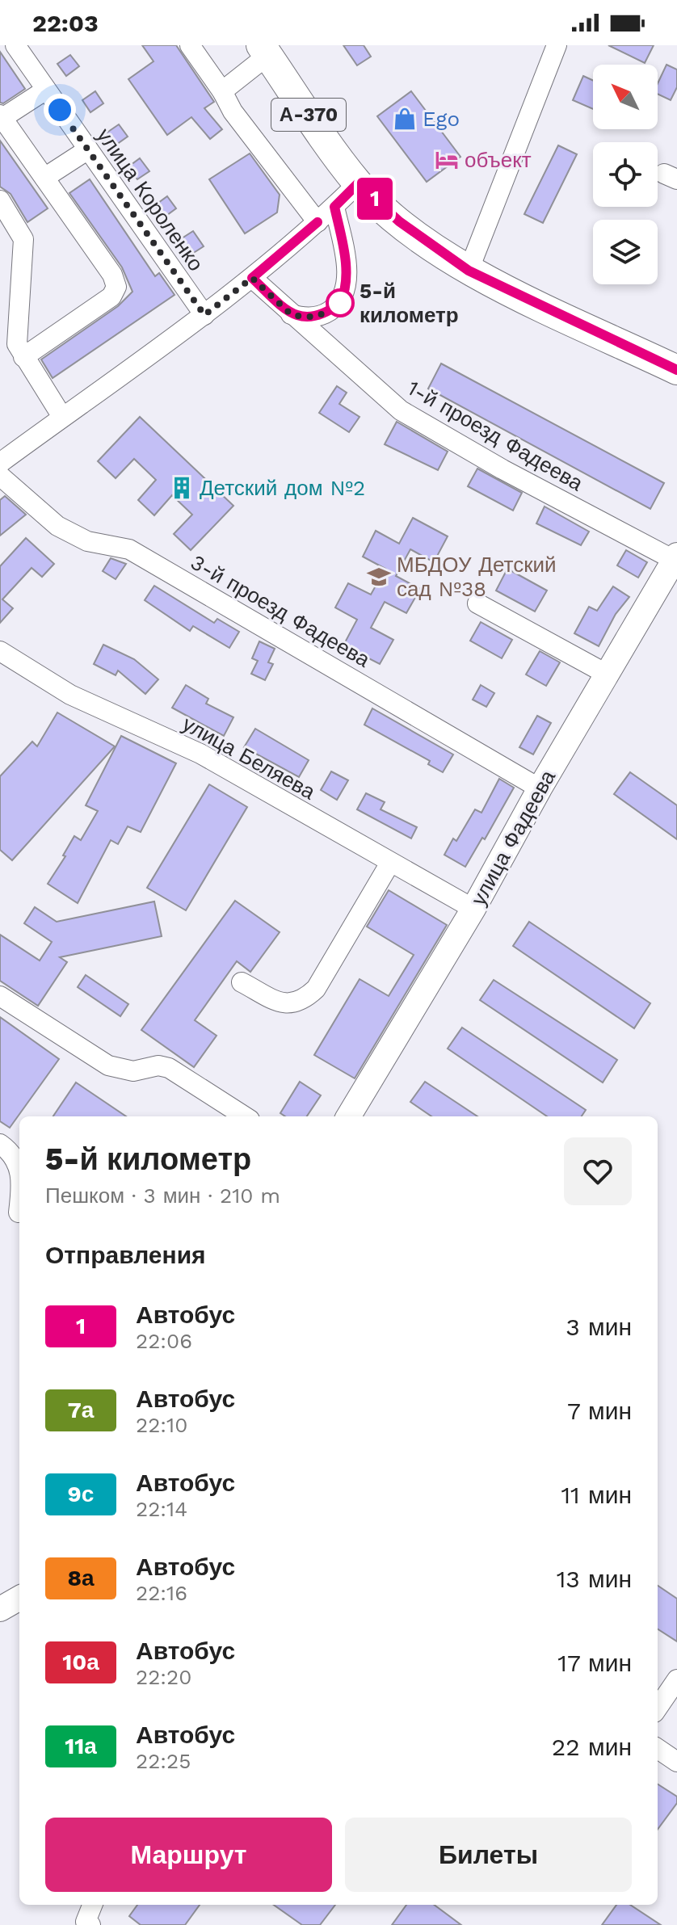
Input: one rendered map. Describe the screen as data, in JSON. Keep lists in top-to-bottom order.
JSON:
{
  "streets": {
    "highway": ["А-370"],
    "main road": ["улица Фадеева"],
    "street": [
      "улица Короленко",
      "1-й проезд Фадеева",
      "3-й проезд Фадеева",
      "улица Беляева"
    ]
  },
  "crossings": [
    ["1-й проезд Фадеева", "улица Фадеева"],
    ["3-й проезд Фадеева", "улица Фадеева"],
    ["улица Беляева", "улица Фадеева"]
  ],
  "places": {
    "shop": ["Ego"],
    "hotel": ["объект"],
    "other": ["5-й километр"],
    "building": ["Детский дом №2"],
    "school or university": ["МБДОУ Детский сад №38"]
  },
  "lines": ["bus line 1"],
  "north": "top left",
  "page": {
    "status": "22:03",
    "on_map": "1",
    "heading": [
      ["5-й километр", "Пешком · 3 мин · 210 m"],
      "Отправления"
    ],
    "list": [
      {
        "mark": "1",
        "name": "Автобус",
        "note": "22:06",
        "value": "3 мин"
      },
      {
        "mark": "7а",
        "name": "Автобус",
        "note": "22:10",
        "value": "7 мин"
      },
      {
        "mark": "9с",
        "name": "Автобус",
        "note": "22:14",
        "value": "11 мин"
      },
      {
        "mark": "8а",
        "name": "Автобус",
        "note": "22:16",
        "value": "13 мин"
      },
      {
        "mark": "10а",
        "name": "Автобус",
        "note": "22:20",
        "value": "17 мин"
      },
      {
        "mark": "11а",
        "name": "Автобус",
        "note": "22:25",
        "value": "22 мин"
      }
    ],
    "buttons": ["Маршрут", "Билеты"]
  }
}
